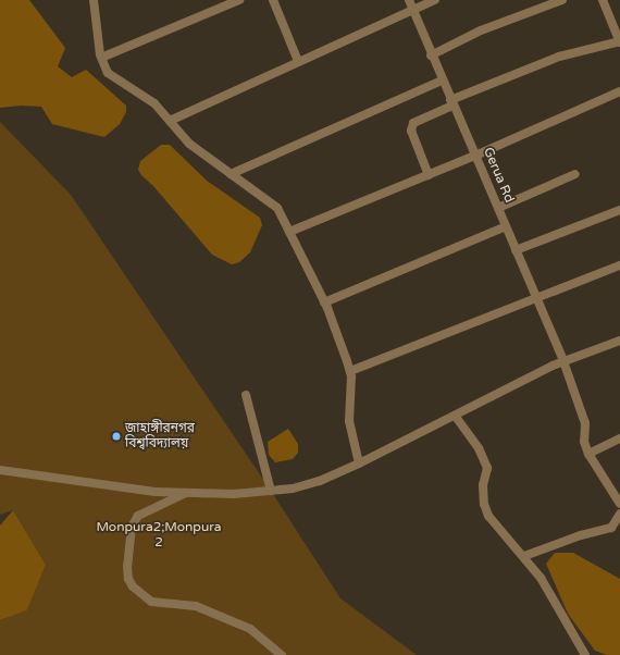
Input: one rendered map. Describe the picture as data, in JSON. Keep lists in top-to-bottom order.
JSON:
{
  "streets": {
    "street": ["Gerua Rd"]
  },
  "parks": ["Monpura2;Monpura 2"],
  "places": ["জাহাঙ্গীরনগর বিশ্ববিদ্যালয়"]
}
